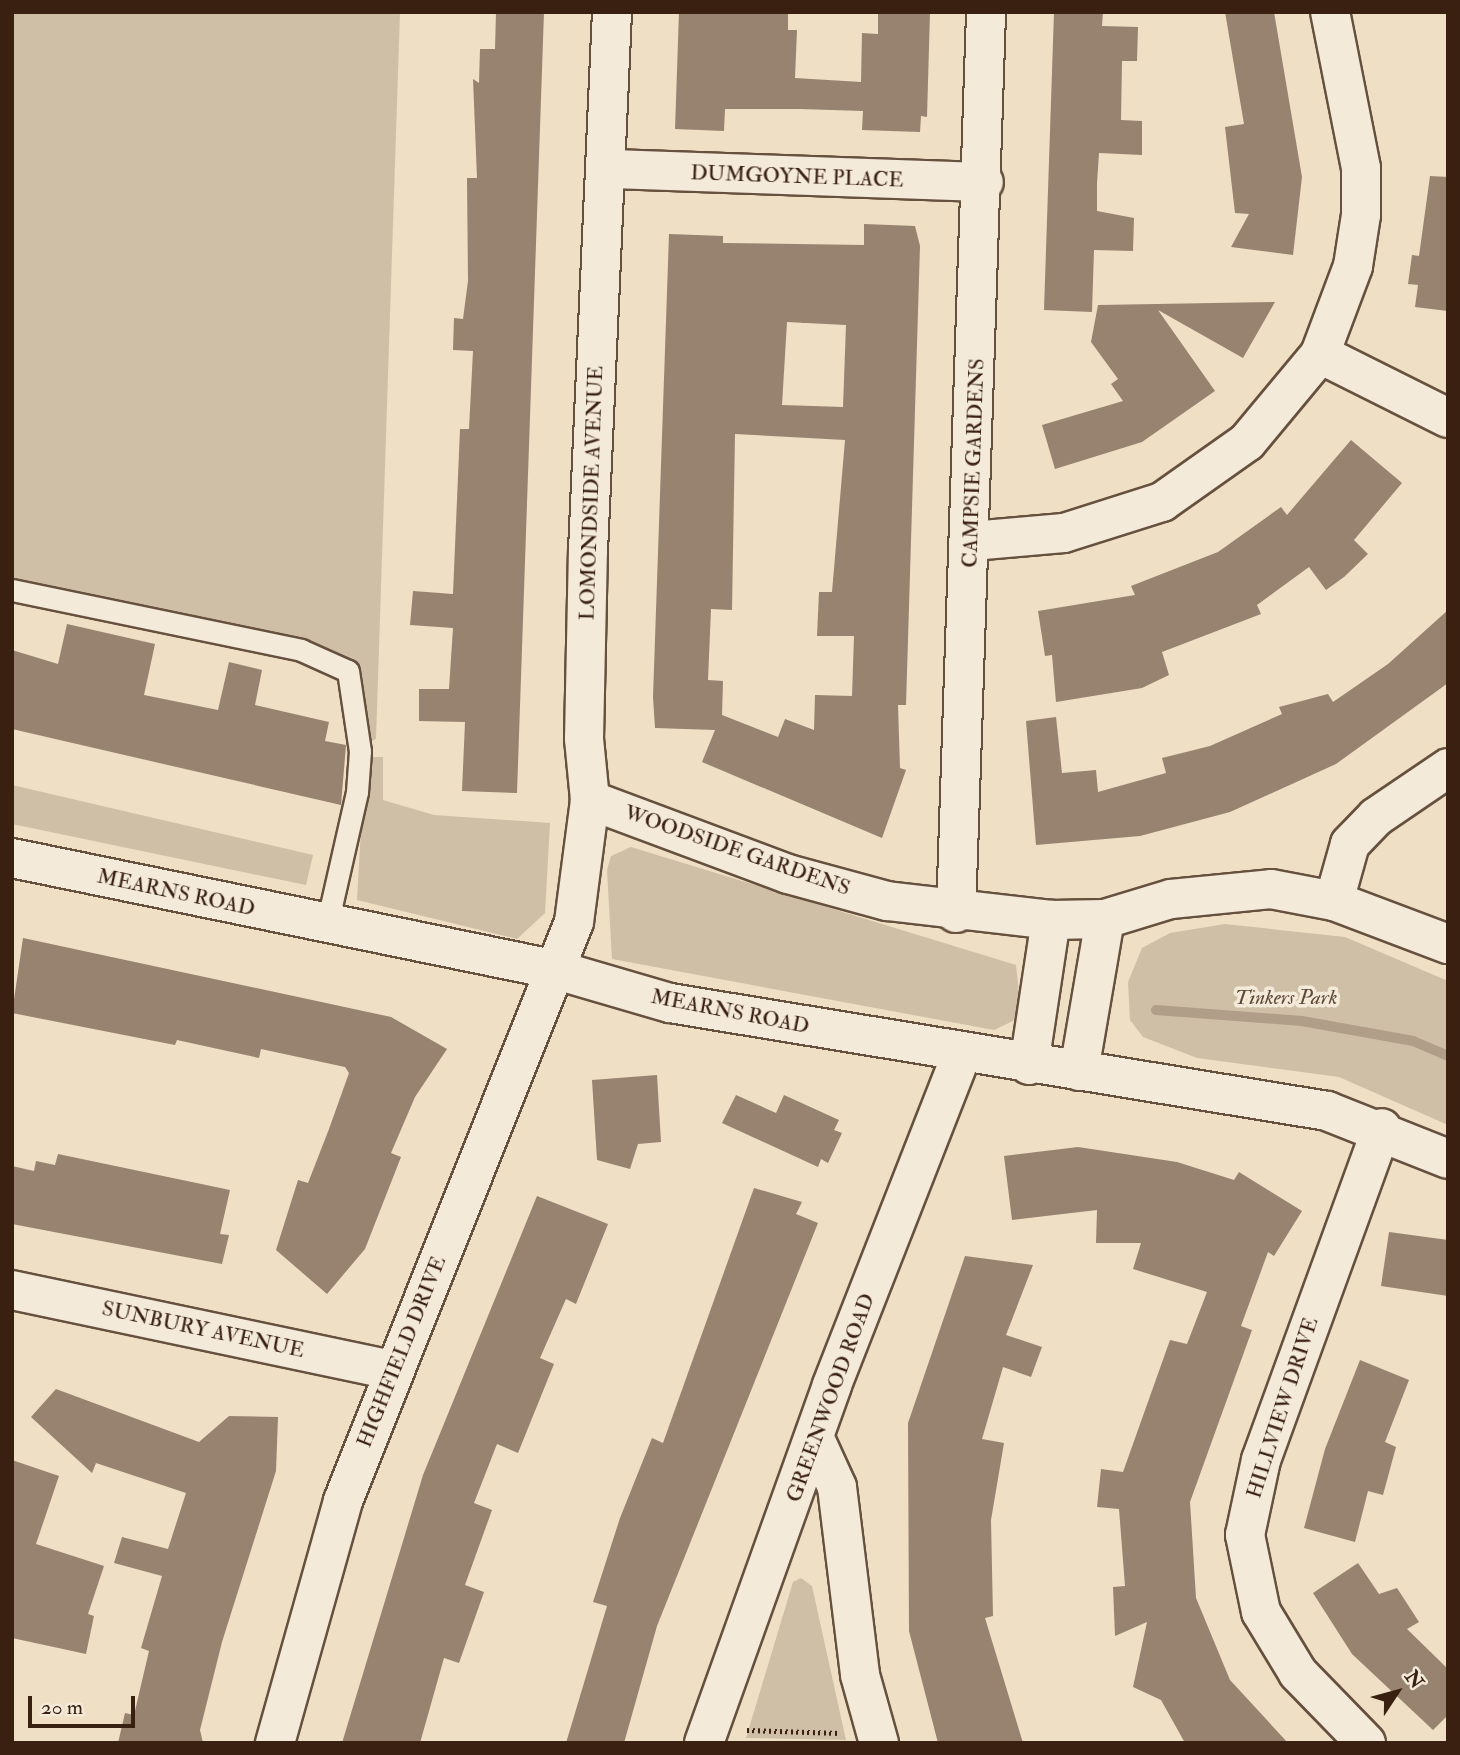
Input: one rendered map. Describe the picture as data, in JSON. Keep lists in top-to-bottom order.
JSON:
{
  "streets": {
    "street": [
      "DUMGOYNE PLACE",
      "CAMPSIE GARDENS",
      "LOMONDSIDE AVENUE",
      "WOODSIDE GARDENS",
      "MEARNS ROAD",
      "SUNBURY AVENUE",
      "HIGHFIELD DRIVE",
      "GREENWOOD ROAD",
      "HILLVIEW DRIVE"
    ]
  },
  "crossings": [
    ["DUMGOYNE PLACE", "CAMPSIE GARDENS"],
    ["DUMGOYNE PLACE", "LOMONDSIDE AVENUE"],
    ["CAMPSIE GARDENS", "WOODSIDE GARDENS"],
    ["LOMONDSIDE AVENUE", "WOODSIDE GARDENS"],
    ["LOMONDSIDE AVENUE", "MEARNS ROAD"],
    ["LOMONDSIDE AVENUE", "HIGHFIELD DRIVE"],
    ["MEARNS ROAD", "HIGHFIELD DRIVE"],
    ["MEARNS ROAD", "GREENWOOD ROAD"],
    ["MEARNS ROAD", "HILLVIEW DRIVE"],
    ["SUNBURY AVENUE", "HIGHFIELD DRIVE"]
  ],
  "parks": ["Tinkers Park"],
  "scale_bar": "20 m",
  "north": "top right"
}
